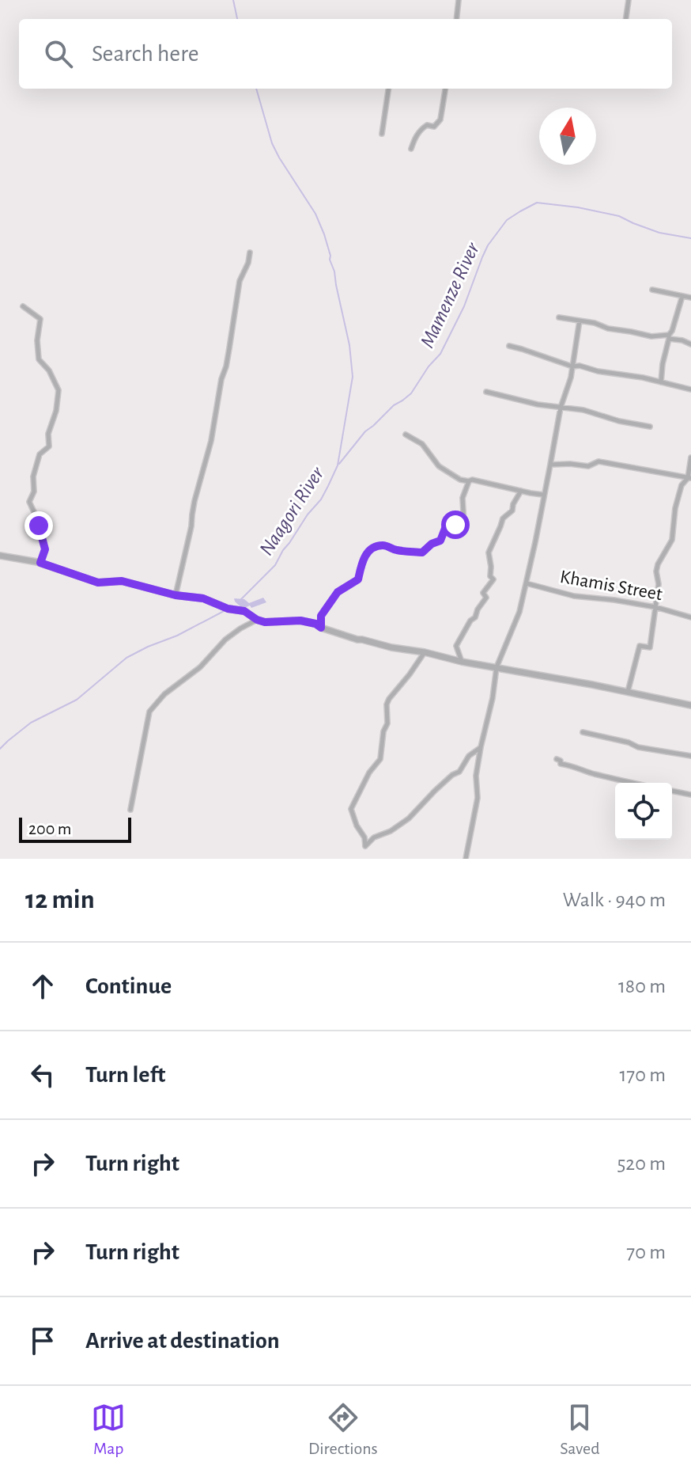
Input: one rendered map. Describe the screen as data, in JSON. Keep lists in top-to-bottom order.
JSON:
{
  "streets": {
    "street": ["Khamis Street"]
  },
  "water": ["Mamenze River", "Naagori River"],
  "scale_bar": "200 m",
  "north": "top",
  "page": {
    "search": "Search here",
    "scale": "200 m",
    "heading": ["12 min", "Walk · 940 m"],
    "list": [
      ["Continue", "180 m"],
      ["Turn left", "170 m"],
      ["Turn right", "520 m"],
      ["Turn right", "70 m"],
      "Arrive at destination"
    ],
    "nav": ["Map", "Directions", "Saved"]
  }
}
